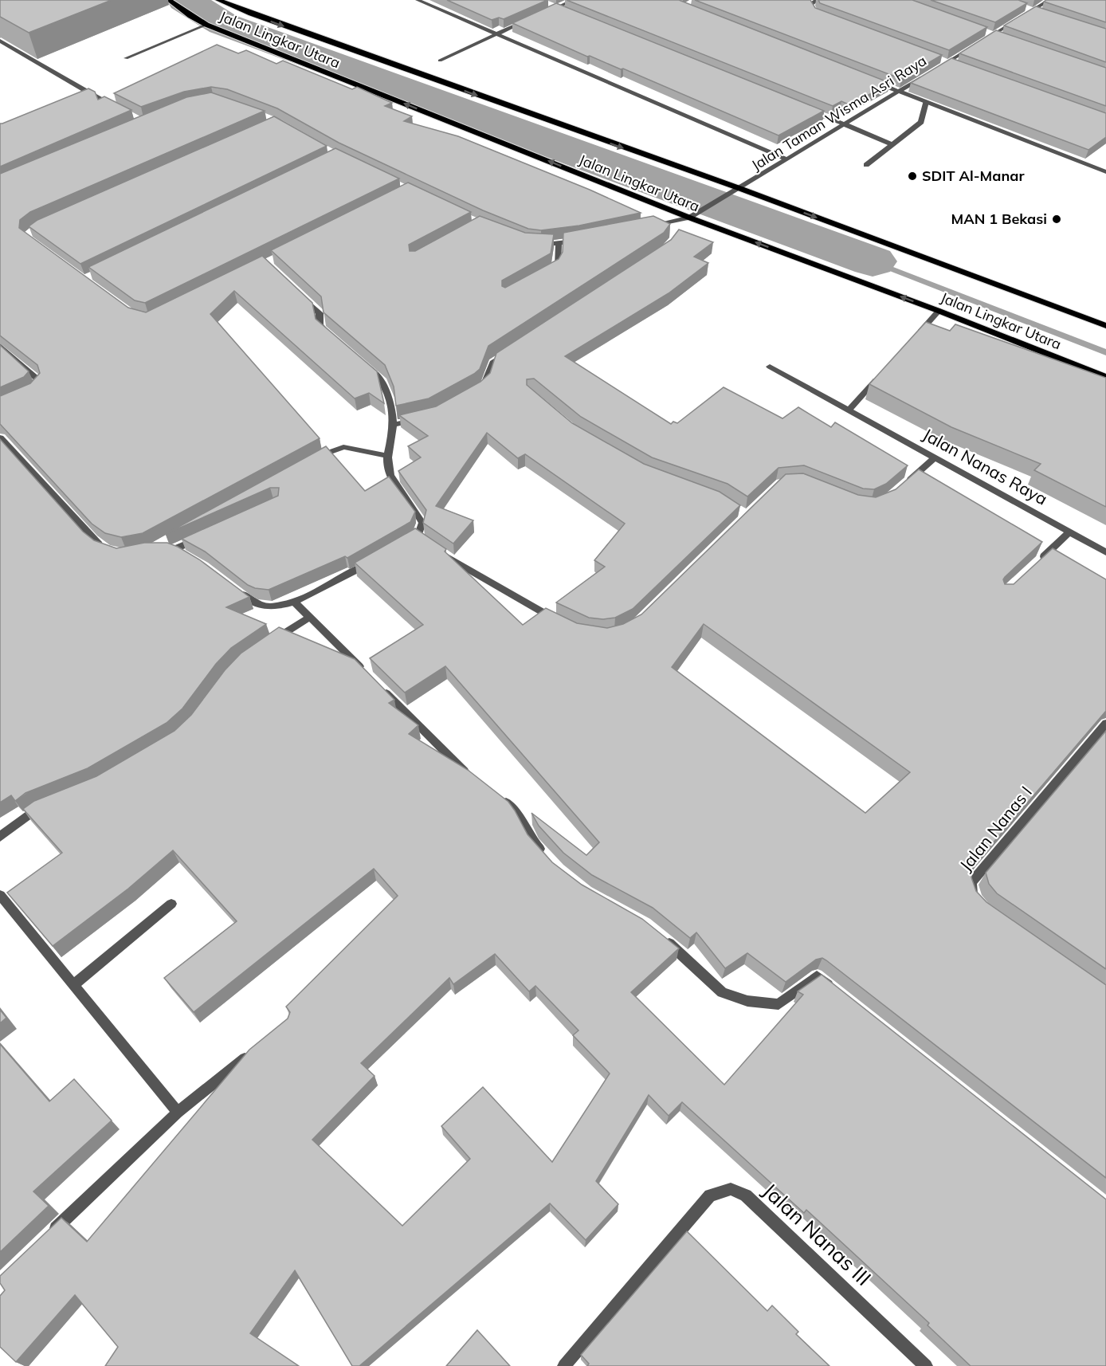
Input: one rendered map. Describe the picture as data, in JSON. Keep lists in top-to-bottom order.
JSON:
{
  "streets": {
    "main road": ["Jalan Lingkar Utara"],
    "street": [
      "Jalan Taman Wisma Asri Raya",
      "Jalan Nanas Raya",
      "Jalan Nanas I",
      "Jalan Nanas III"
    ]
  },
  "crossings": [
    ["Jalan Lingkar Utara", "Jalan Taman Wisma Asri Raya"]
  ],
  "places": ["SDIT Al-Manar", "MAN 1 Bekasi"]
}
